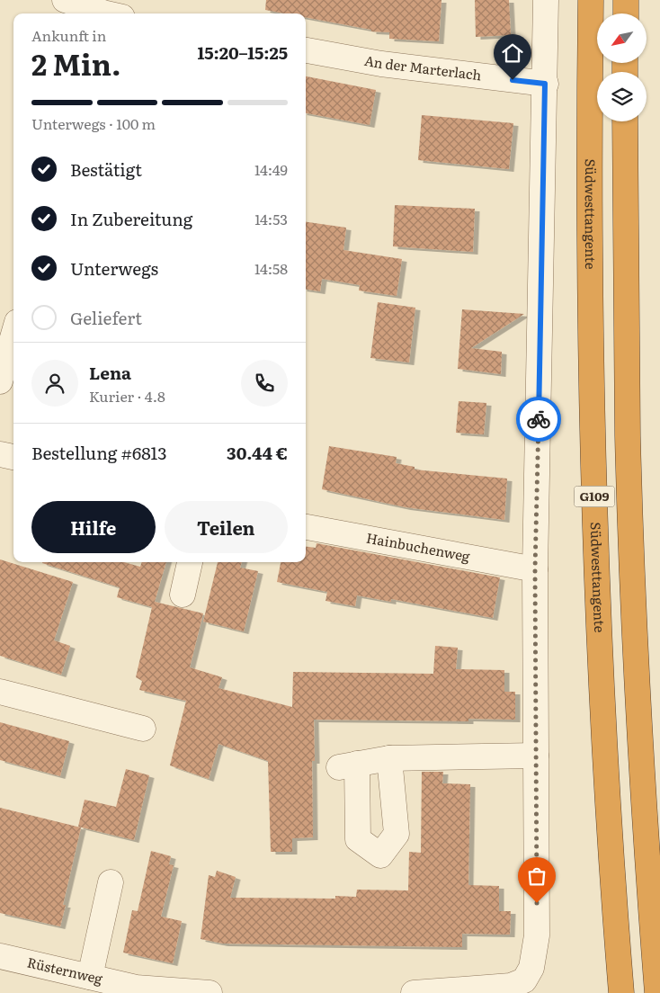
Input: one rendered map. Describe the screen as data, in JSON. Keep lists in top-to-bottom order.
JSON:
{
  "streets": {
    "highway": ["Südwesttangente", "G109"],
    "street": ["An der Marterlach", "Hainbuchenweg", "Rüsternweg"]
  },
  "north": "bottom left",
  "page": {
    "heading": ["2 Min.", "Ankunft in", "15:20–15:25"],
    "panel": [
      "Lena",
      "Kurier · 4.8",
      "Bestellung #6813",
      "30.44 €"
    ],
    "bar": "Unterwegs · 100 m",
    "list": [
      ["Bestätigt", "14:49"],
      ["In Zubereitung", "14:53"],
      ["Unterwegs", "14:58"],
      "Geliefert"
    ],
    "buttons": ["Hilfe", "Teilen"]
  }
}
